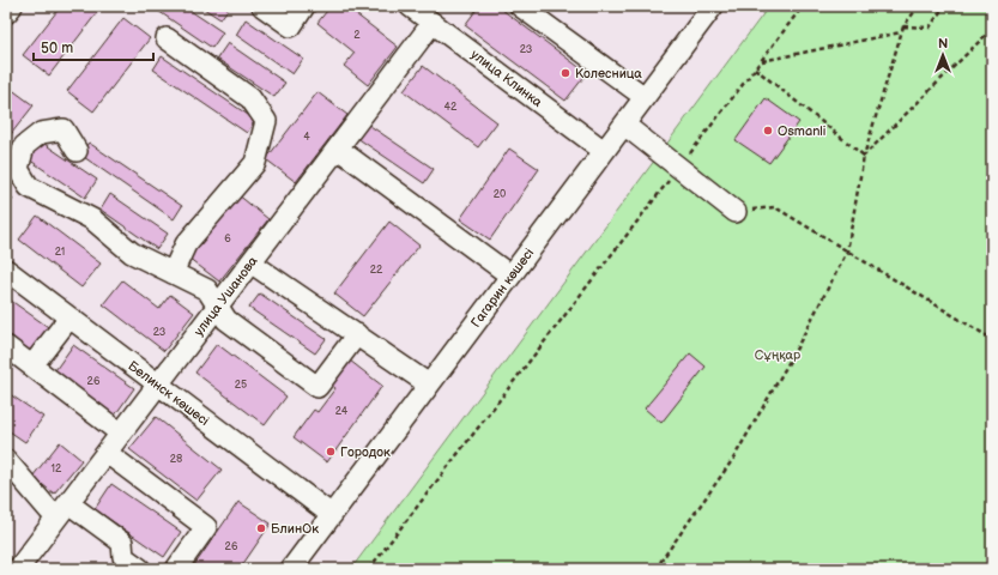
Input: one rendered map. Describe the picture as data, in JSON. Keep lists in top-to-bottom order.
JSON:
{
  "streets": {
    "street": [
      "улица Клинка",
      "Гагарин көшесі",
      "улица Ушанова",
      "Белинск көшесі"
    ]
  },
  "crossings": [
    ["улица Клинка", "Гагарин көшесі"],
    ["улица Клинка", "улица Ушанова"],
    ["Гагарин көшесі", "Белинск көшесі"],
    ["улица Ушанова", "Белинск көшесі"]
  ],
  "parks": ["Сұңқар"],
  "places": [
    "Колесница",
    "Osmanli",
    "Городок",
    "БлинОк"
  ],
  "house_numbers": [
    "2",
    "23",
    "42",
    "4",
    "20",
    "6",
    "21",
    "22",
    "23",
    "26",
    "25",
    "24",
    "28",
    "12",
    "26"
  ],
  "scale_bar": "50 m",
  "north": "top"
}
